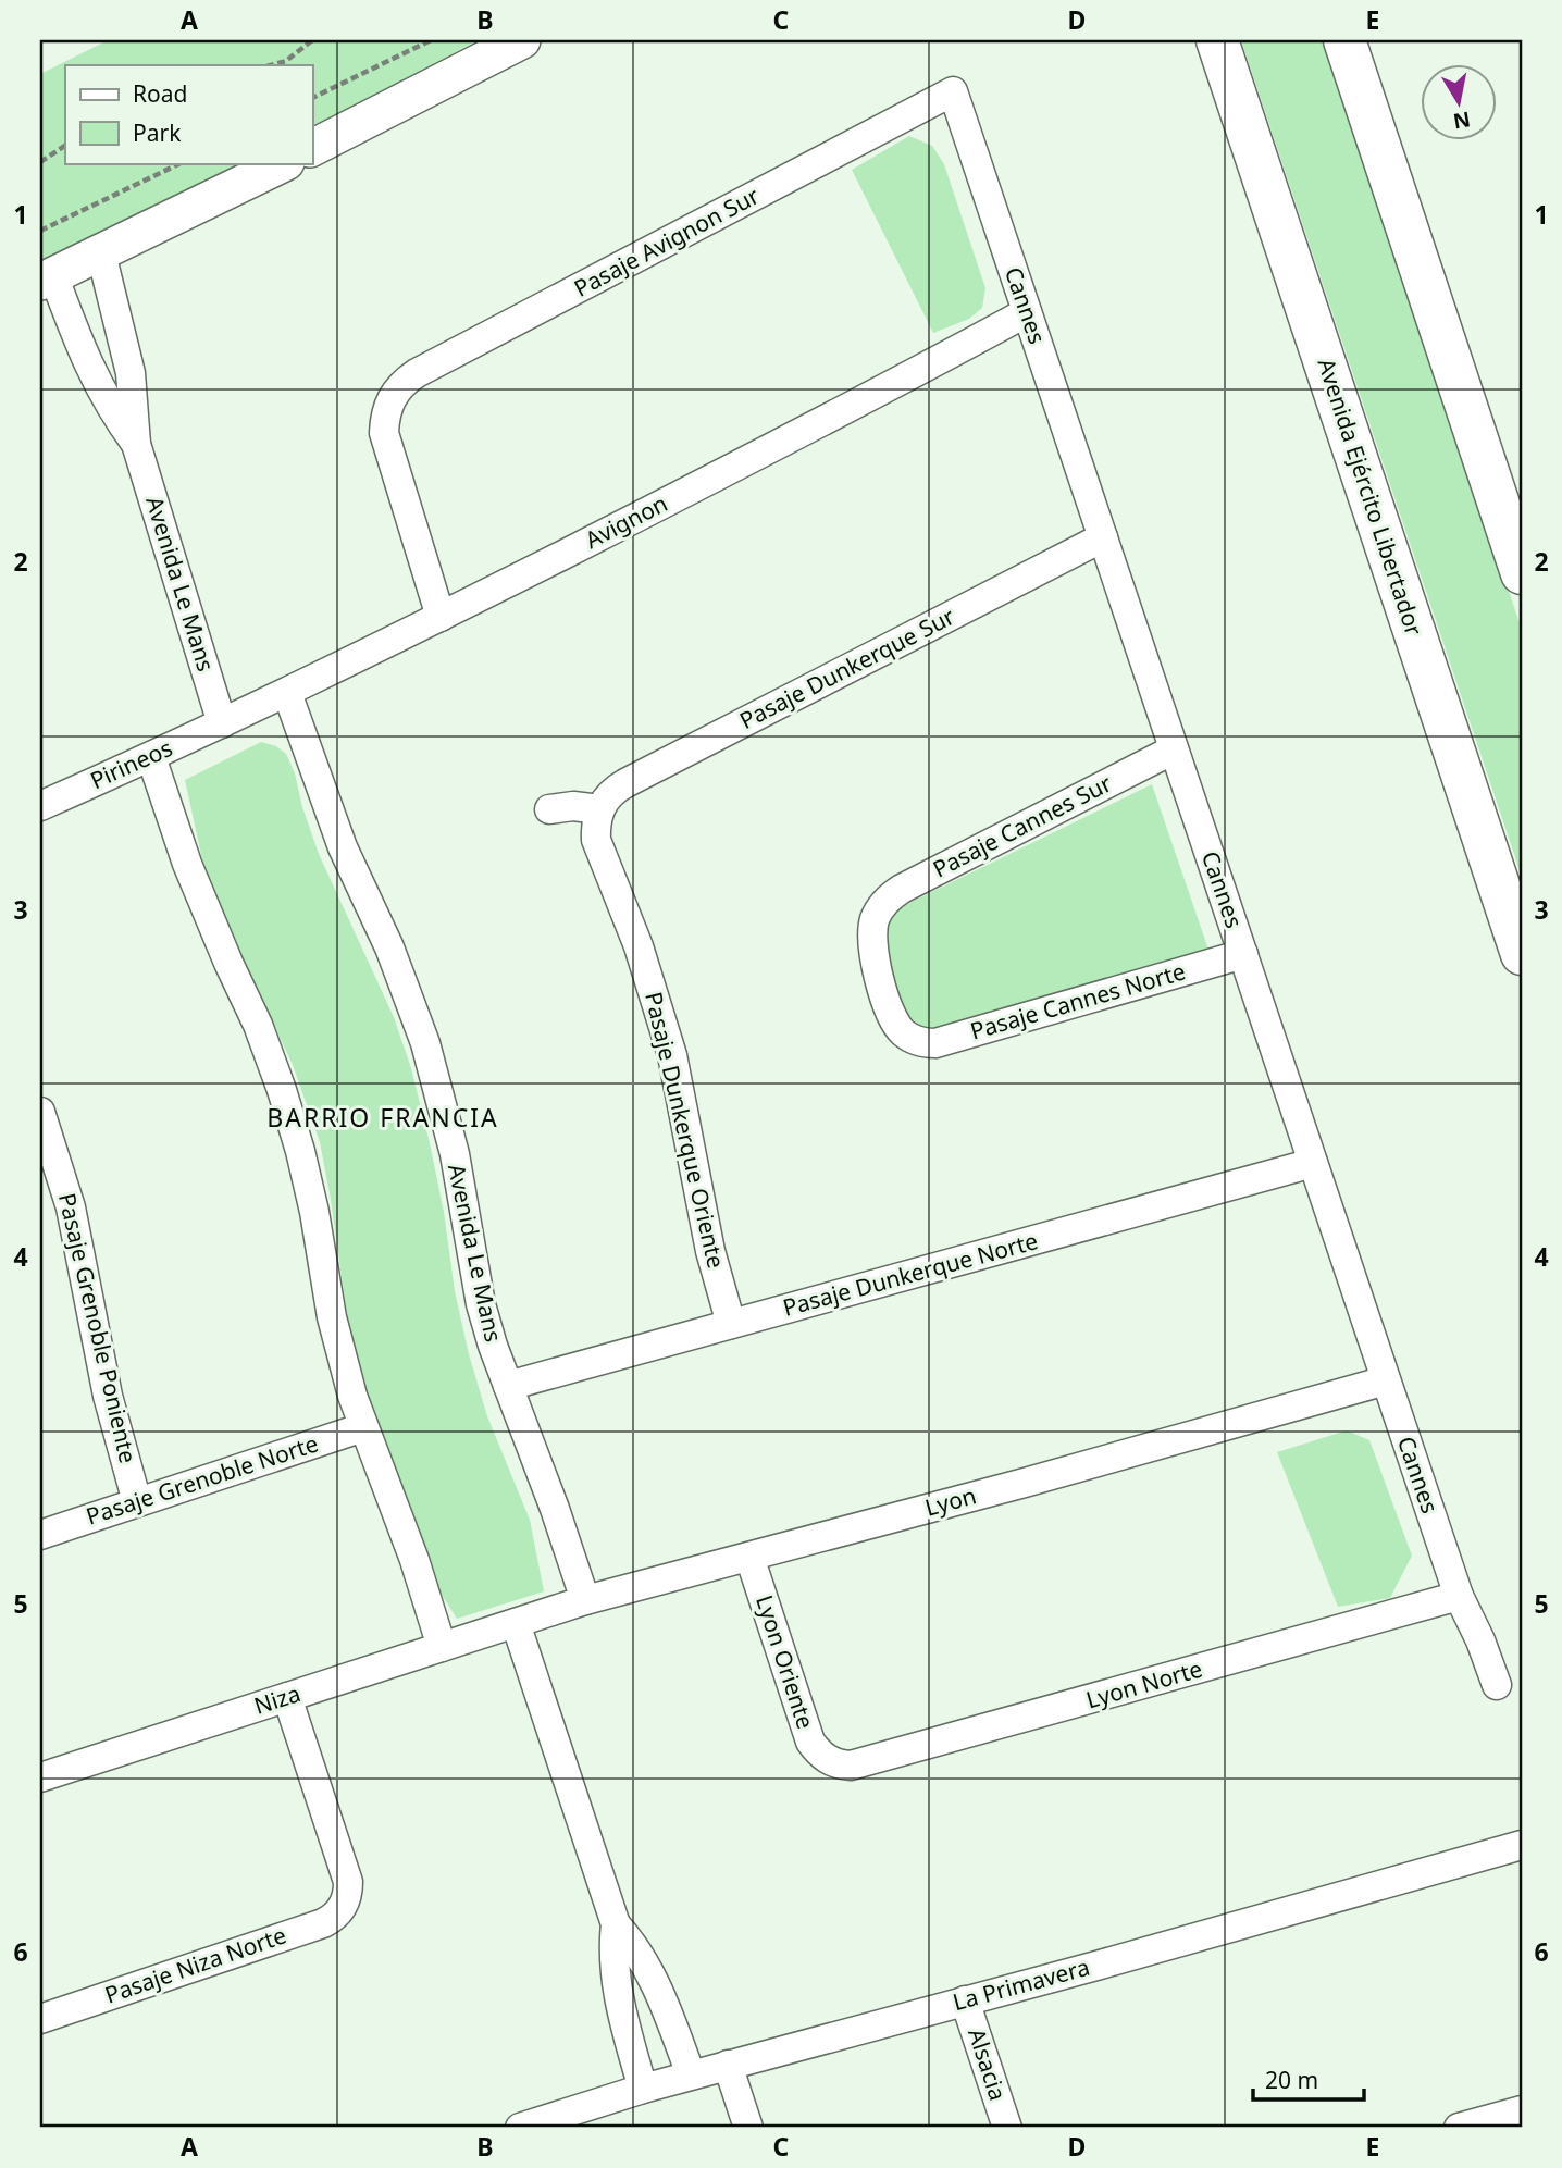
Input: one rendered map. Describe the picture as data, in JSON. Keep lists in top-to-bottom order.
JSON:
{
  "streets": {
    "main road": ["Avenida Ejército Libertador"],
    "street": [
      "Pasaje Avignon Sur",
      "Cannes",
      "Avignon",
      "Avenida Le Mans",
      "Pasaje Dunkerque Sur",
      "Pirineos",
      "Pasaje Cannes Sur",
      "Pasaje Cannes Norte",
      "Pasaje Dunkerque Oriente",
      "Pasaje Dunkerque Norte",
      "Pasaje Grenoble Poniente",
      "Pasaje Grenoble Norte",
      "Lyon",
      "Lyon Oriente",
      "Lyon Norte",
      "Niza",
      "Pasaje Niza Norte",
      "La Primavera",
      "Alsacia"
    ]
  },
  "crossings": [
    ["Pasaje Avignon Sur", "Cannes"],
    ["Pasaje Avignon Sur", "Avignon"],
    ["Cannes", "Avignon"],
    ["Cannes", "Pasaje Dunkerque Sur"],
    ["Cannes", "Pasaje Cannes Sur"],
    ["Cannes", "Pasaje Cannes Norte"],
    ["Cannes", "Pasaje Dunkerque Norte"],
    ["Cannes", "Lyon"],
    ["Cannes", "Lyon Norte"],
    ["Avignon", "Avenida Le Mans"],
    ["Avignon", "Pirineos"],
    ["Avenida Le Mans", "Pirineos"],
    ["Avenida Le Mans", "Pasaje Dunkerque Norte"],
    ["Avenida Le Mans", "Lyon"],
    ["Pasaje Dunkerque Sur", "Pasaje Dunkerque Oriente"],
    ["Pasaje Cannes Sur", "Pasaje Cannes Norte"],
    ["Pasaje Dunkerque Oriente", "Pasaje Dunkerque Norte"],
    ["Pasaje Grenoble Poniente", "Pasaje Grenoble Norte"],
    ["Lyon", "Lyon Oriente"],
    ["Lyon", "Niza"],
    ["Lyon Oriente", "Lyon Norte"],
    ["Niza", "Pasaje Niza Norte"],
    ["La Primavera", "Alsacia"]
  ],
  "districts": ["BARRIO FRANCIA"],
  "legend": ["Road", "Park"],
  "scale_bar": "20 m",
  "north": "bottom",
  "grid": {
    "columns": [
      "A",
      "B",
      "C",
      "D",
      "E"
    ],
    "rows": [
      "1",
      "2",
      "3",
      "4",
      "5",
      "6"
    ]
  }
}
